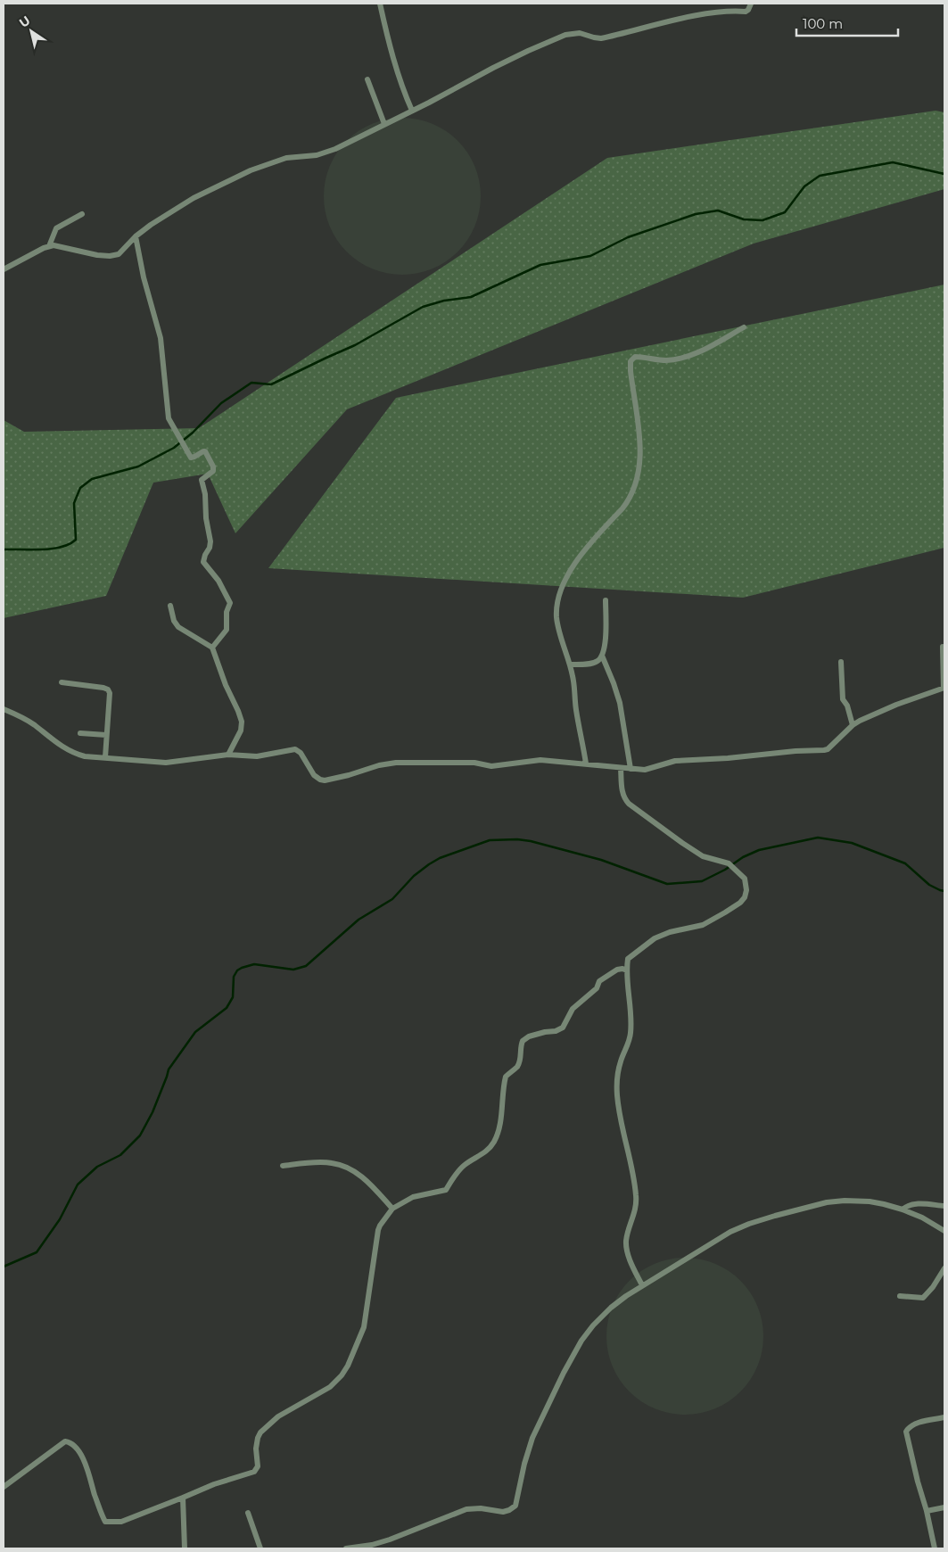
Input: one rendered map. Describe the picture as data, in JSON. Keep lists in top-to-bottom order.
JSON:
{
  "scale_bar": "100 m",
  "north": "top left"
}
